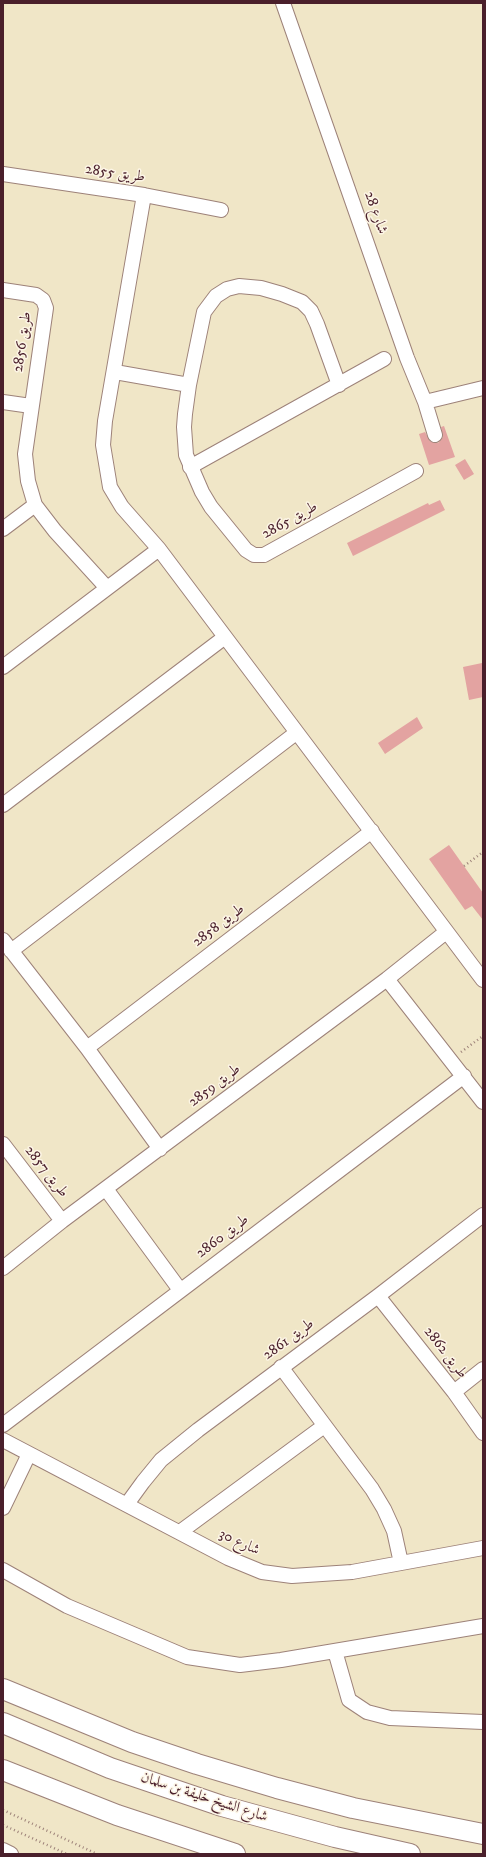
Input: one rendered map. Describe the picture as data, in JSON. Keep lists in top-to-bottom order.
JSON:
{
  "streets": {
    "highway": ["شارع الشيخ خليفة بن سلمان"],
    "street": [
      "طريق 2855",
      "شارع 28",
      "طريق 2856",
      "طريق 2865",
      "طريق 2858",
      "طريق 2859",
      "طريق 2857",
      "طريق 2860",
      "طريق 2861",
      "طريق 2862",
      "شارع 30"
    ]
  },
  "crossings": [
    ["طريق 2859", "طريق 2857"],
    ["طريق 2861", "طريق 2862"],
    ["طريق 2861", "شارع 30"]
  ]
}
